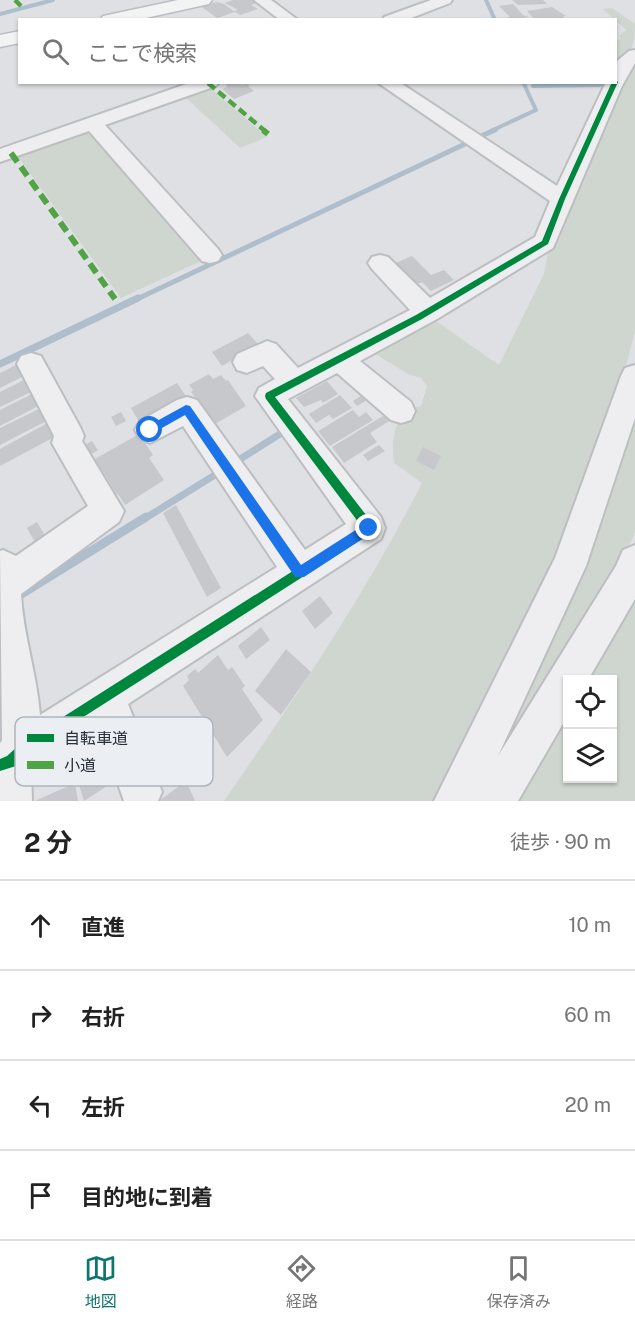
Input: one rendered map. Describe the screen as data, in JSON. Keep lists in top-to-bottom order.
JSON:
{
  "legend": ["自転車道", "小道"],
  "page": {
    "search": "ここで検索",
    "heading": ["2 分", "徒歩 · 90 m"],
    "list": [
      ["直進", "10 m"],
      ["右折", "60 m"],
      ["左折", "20 m"],
      "目的地に到着"
    ],
    "nav": ["地図", "経路", "保存済み"]
  }
}
